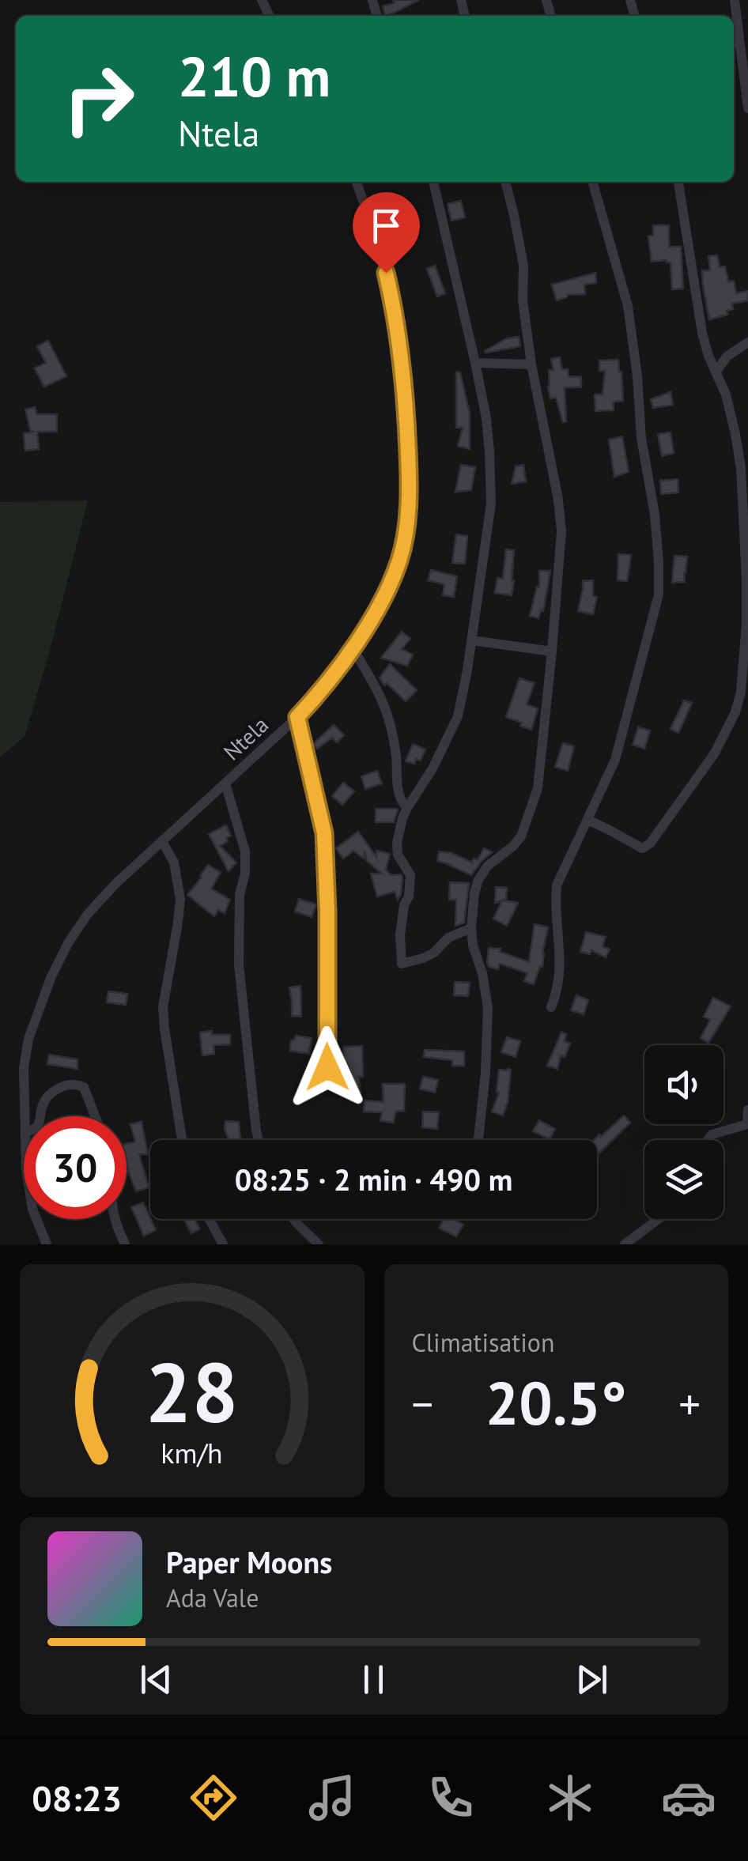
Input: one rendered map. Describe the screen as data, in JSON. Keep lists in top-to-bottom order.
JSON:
{
  "streets": {
    "street": ["Ntela"]
  },
  "page": {
    "turn": ["210 m", "Ntela"],
    "limit": "30",
    "trip": "08:25 · 2 min · 490 m",
    "tile": "Climatisation",
    "heat": ["−", "20.5°", "+"],
    "song": ["Paper Moons", "Ada Vale"],
    "tabs": "08:23",
    "gauge": ["28", "km/h"]
  }
}
